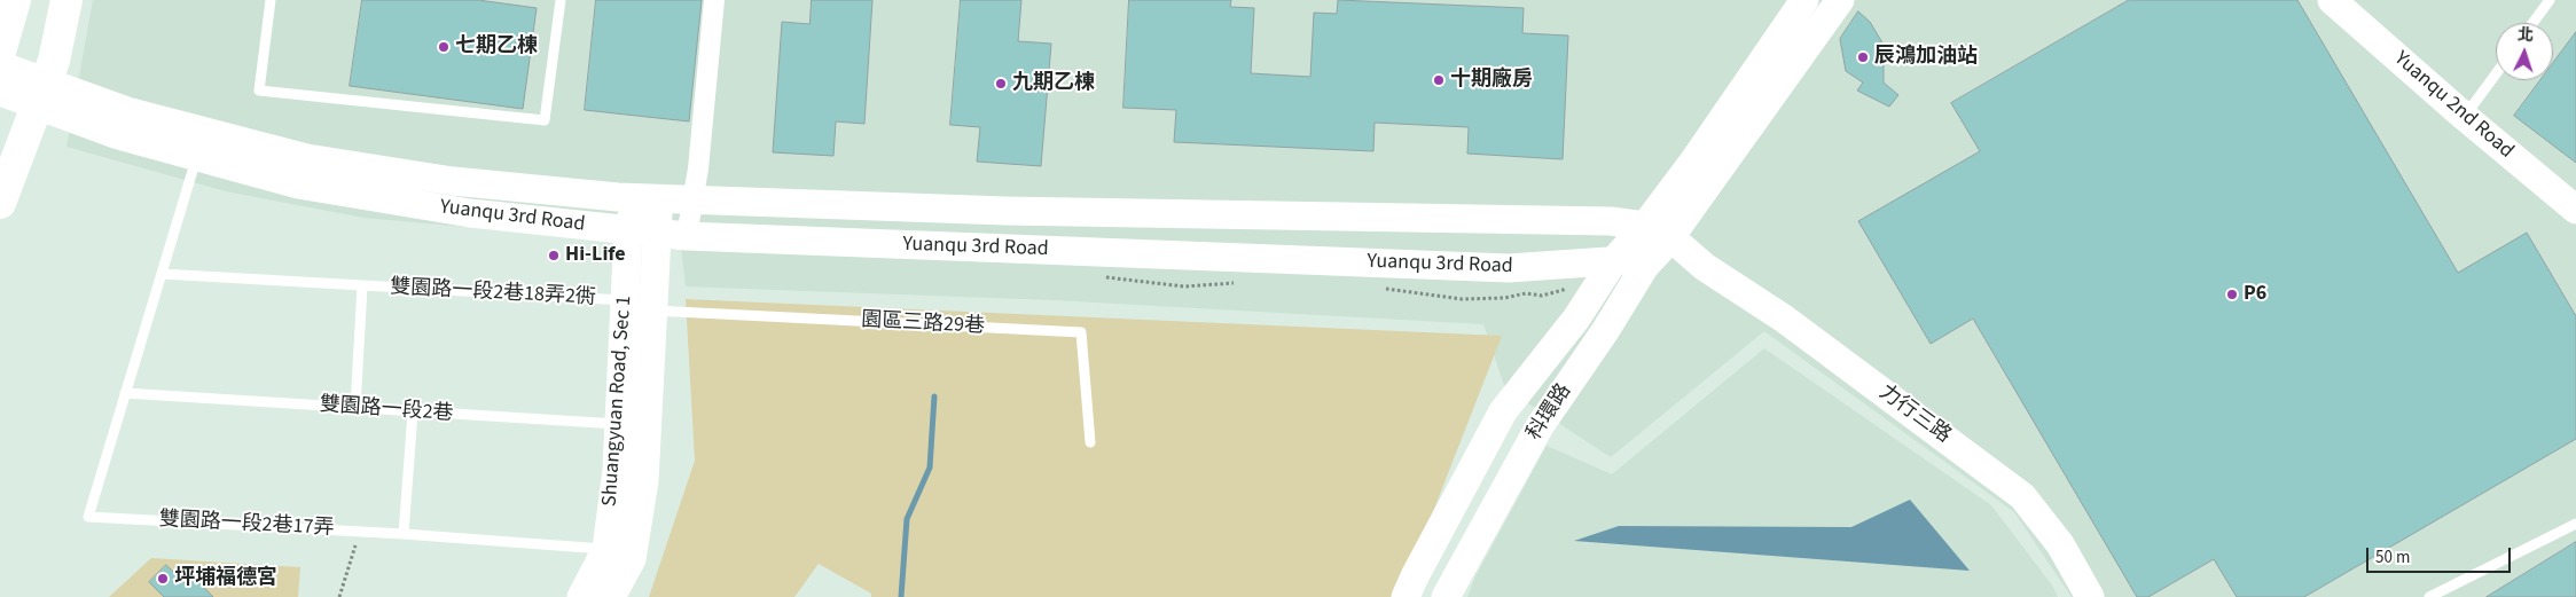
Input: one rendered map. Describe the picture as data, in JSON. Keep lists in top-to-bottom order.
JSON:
{
  "streets": {
    "street": [
      "Yuanqu 2nd Road",
      "Yuanqu 3rd Road",
      "Shuangyuan Road, Sec 1",
      "科環路",
      "力行三路"
    ],
    "lane": [
      "雙園路一段2巷18弄2衖",
      "園區三路29巷",
      "雙園路一段2巷",
      "雙園路一段2巷17弄"
    ]
  },
  "crossings": [
    ["Yuanqu 3rd Road", "Shuangyuan Road, Sec 1"],
    ["Yuanqu 3rd Road", "科環路"],
    ["Yuanqu 3rd Road", "力行三路"],
    ["雙園路一段2巷18弄2衖", "Shuangyuan Road, Sec 1"],
    ["園區三路29巷", "Shuangyuan Road, Sec 1"],
    ["Shuangyuan Road, Sec 1", "雙園路一段2巷"],
    ["Shuangyuan Road, Sec 1", "雙園路一段2巷17弄"],
    ["雙園路一段2巷", "雙園路一段2巷17弄"],
    ["科環路", "力行三路"]
  ],
  "places": [
    "七期乙棟",
    "辰鴻加油站",
    "十期廠房",
    "九期乙棟",
    "Hi-Life",
    "P6",
    "坪埔福德宮"
  ],
  "scale_bar": "50 m",
  "north": "top"
}
